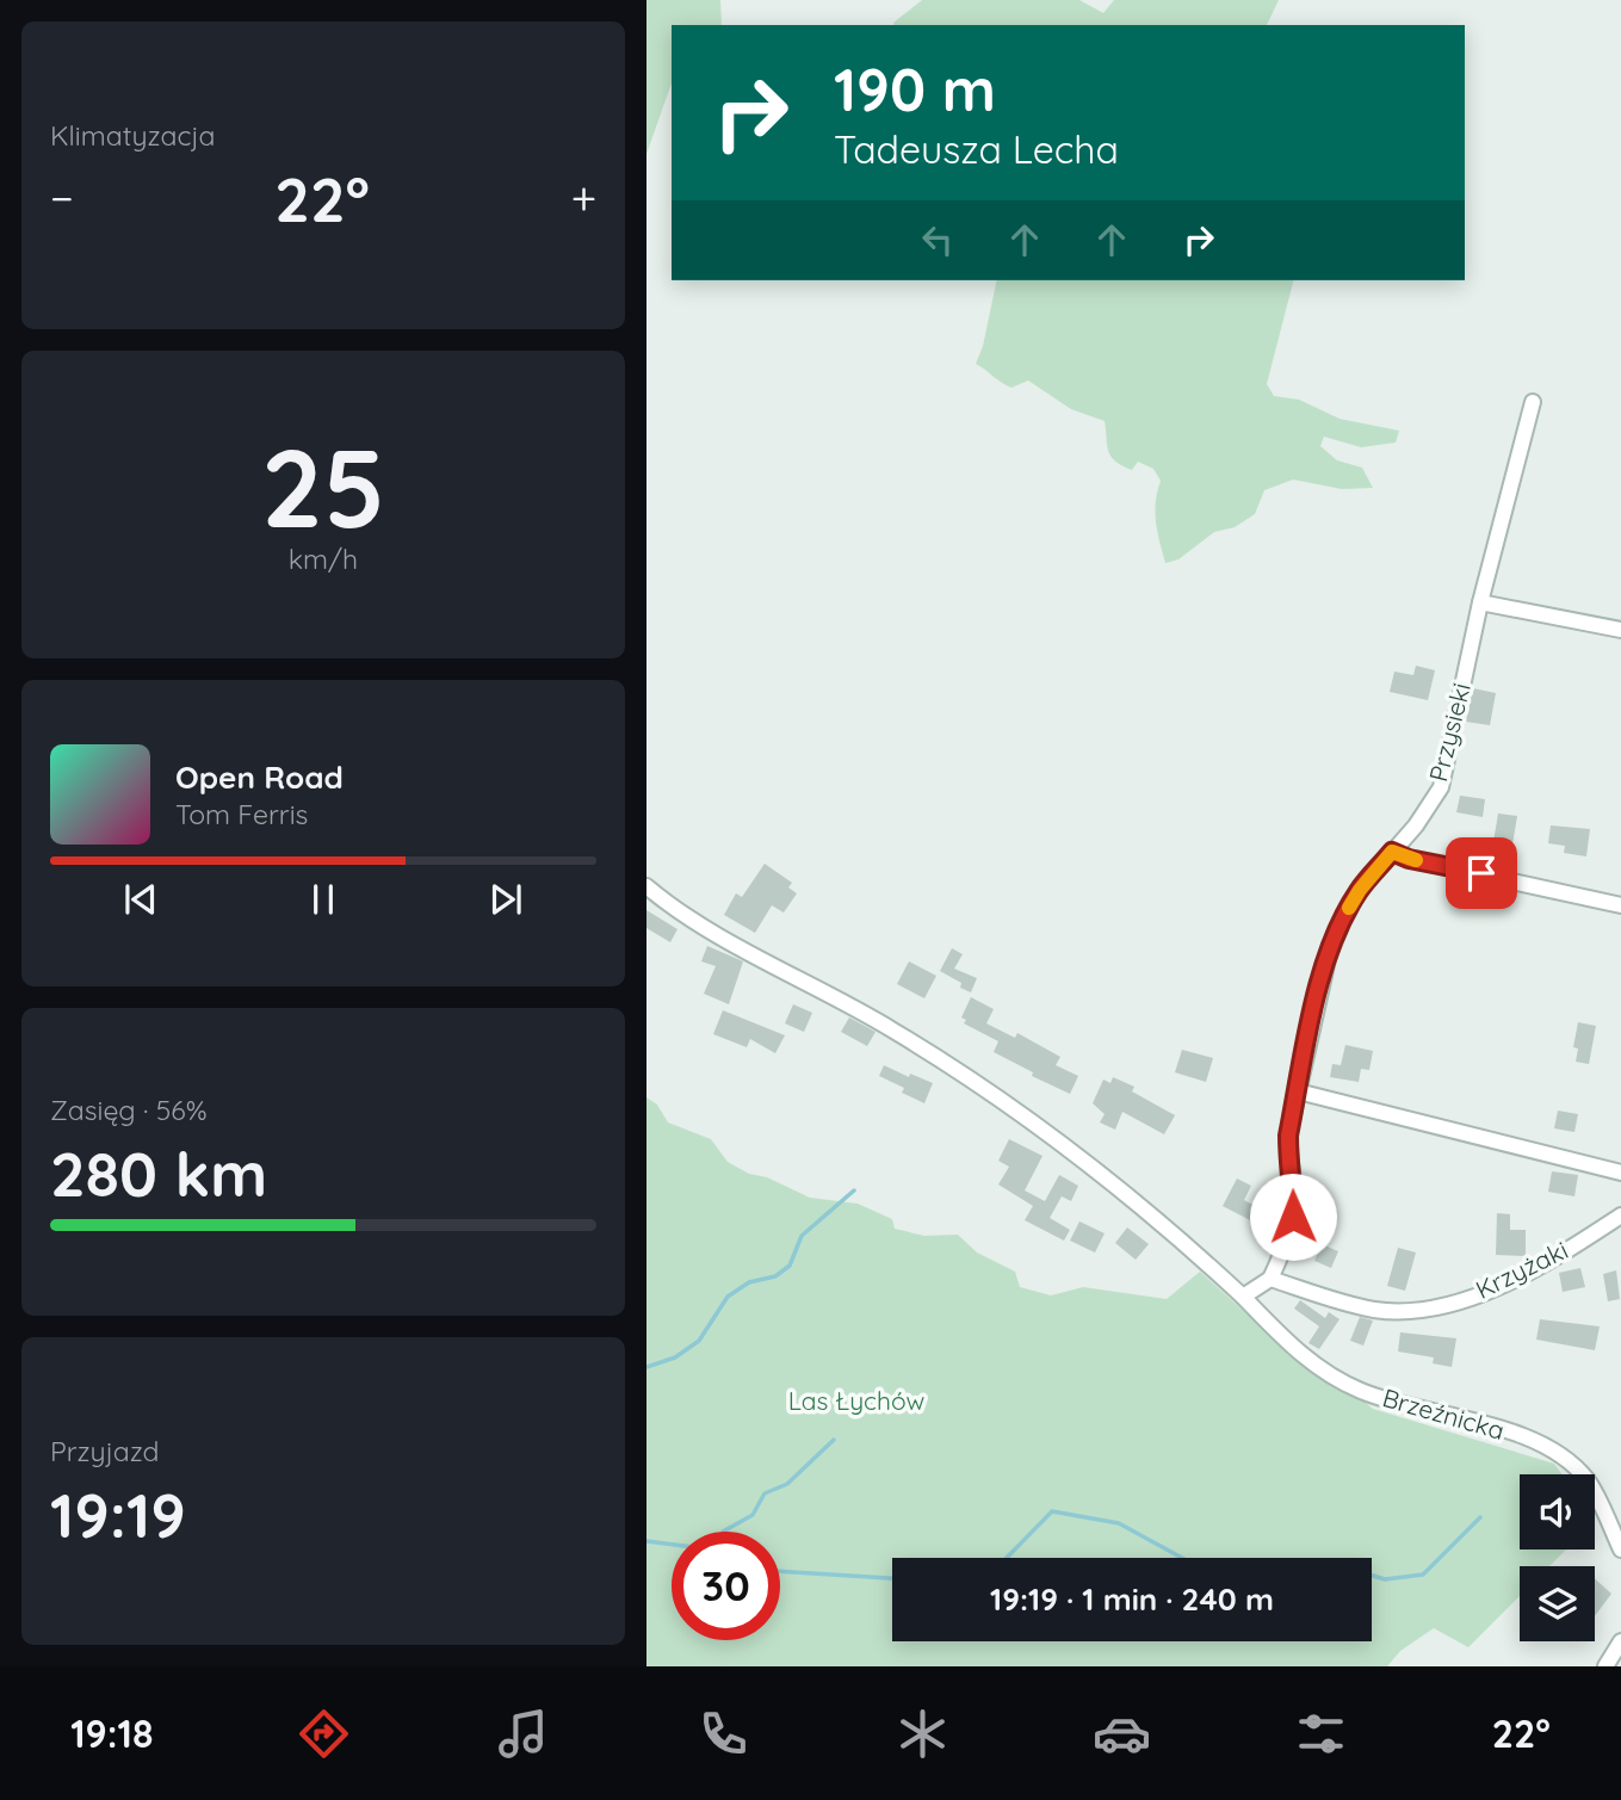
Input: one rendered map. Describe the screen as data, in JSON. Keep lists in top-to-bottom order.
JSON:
{
  "streets": {
    "street": ["Przysieki", "Krzyżaki", "Brzeźnicka"]
  },
  "crossings": [
    ["Przysieki", "Krzyżaki"]
  ],
  "parks": ["Las Łychów"],
  "page": {
    "tile": [
      "Klimatyzacja",
      ["25", "km/h"],
      ["Zasięg · 56%", "280 km"],
      ["Przyjazd", "19:19"]
    ],
    "turn": ["190 m", "Tadeusza Lecha"],
    "heat": ["−", "22°", "+"],
    "song": ["Open Road", "Tom Ferris"],
    "limit": "30",
    "trip": "19:19 · 1 min · 240 m",
    "tabs": ["19:18", "22°"]
  }
}
